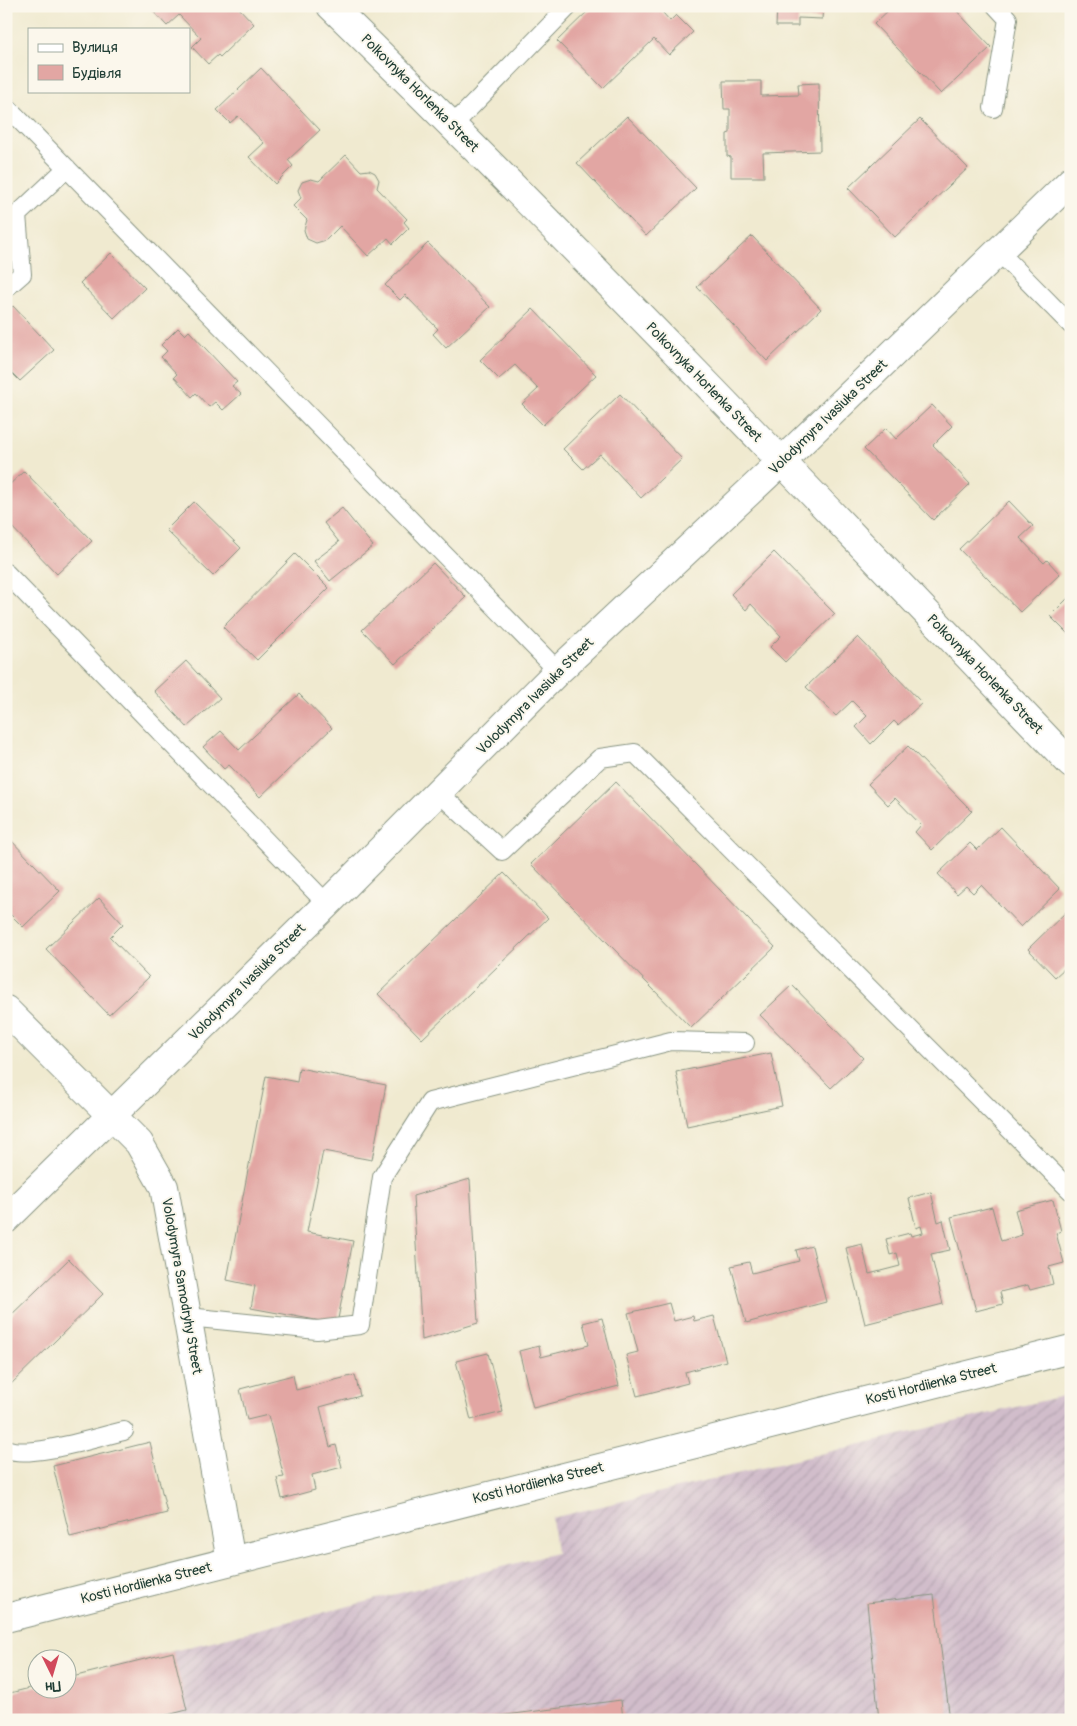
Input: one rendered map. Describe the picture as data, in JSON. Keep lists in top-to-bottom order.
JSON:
{
  "streets": {
    "street": [
      "Polkovnyka Horlenka Street",
      "Volodymyra Ivasiuka Street",
      "Volodymyra Samodryhy Street",
      "Kosti Hordiienka Street"
    ]
  },
  "crossings": [
    ["Polkovnyka Horlenka Street", "Volodymyra Ivasiuka Street"],
    ["Volodymyra Ivasiuka Street", "Volodymyra Samodryhy Street"],
    ["Volodymyra Samodryhy Street", "Kosti Hordiienka Street"]
  ],
  "legend": ["Вулиця", "Будівля"],
  "north": "bottom"
}
